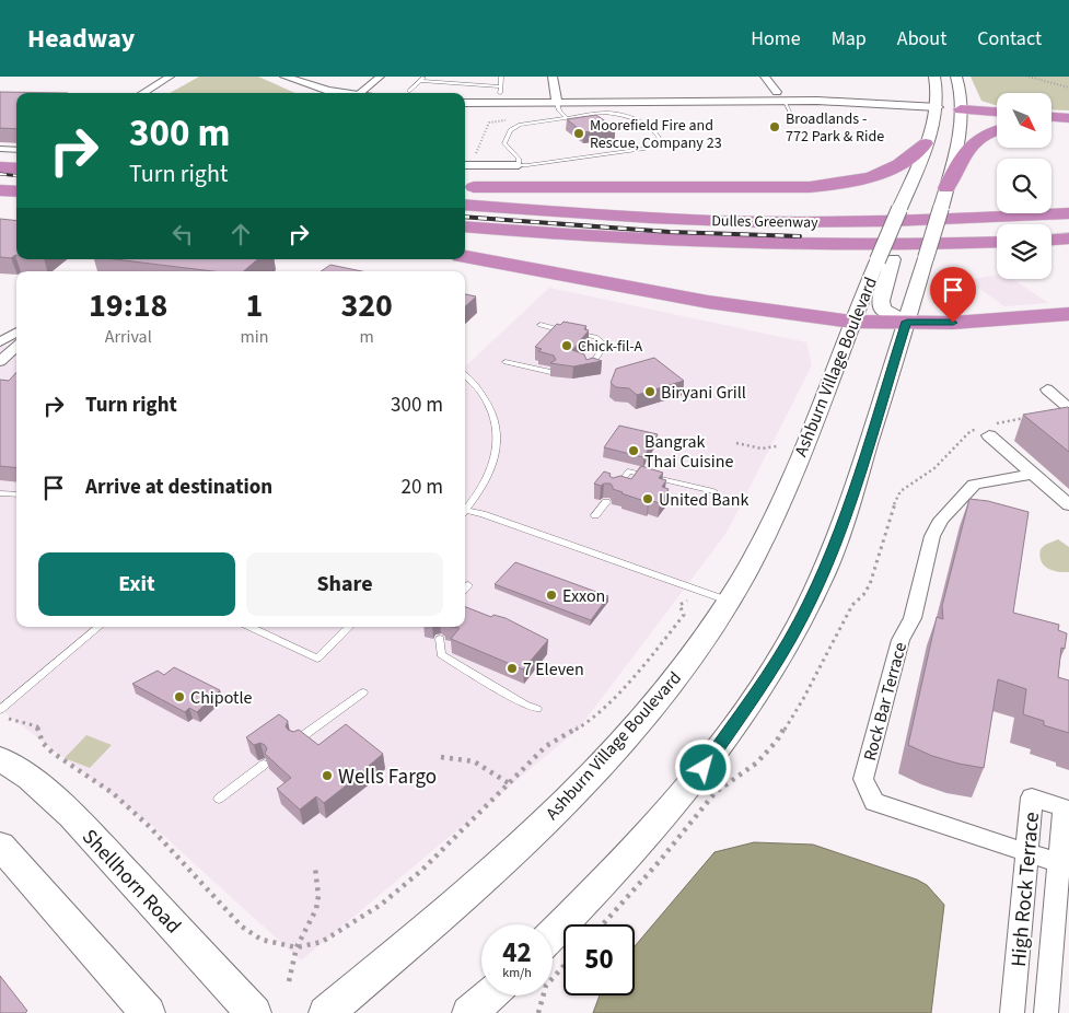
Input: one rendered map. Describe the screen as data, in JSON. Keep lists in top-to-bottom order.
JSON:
{
  "streets": {
    "highway": ["Dulles Greenway"],
    "main road": ["Ashburn Village Boulevard", "Shellhorn Road"],
    "street": ["Rock Bar Terrace", "High Rock Terrace"]
  },
  "crossings": [
    ["Rock Bar Terrace", "High Rock Terrace"]
  ],
  "places": [
    "Broadlands - 772 Park & Ride",
    "Moorefield Fire and Rescue, Company 23",
    "Chick-fil-A",
    "Biryani Grill",
    "Bangrak Thai Cuisine",
    "United Bank",
    "Exxon",
    "7 Eleven",
    "Chipotle",
    "Wells Fargo"
  ],
  "north": "bottom right",
  "page": {
    "header": "Headway",
    "nav": [
      "Home",
      "Map",
      "About",
      "Contact"
    ],
    "turn": ["300 m", "Turn right"],
    "eta": [
      "19:18",
      "Arrival",
      "1",
      "min",
      "320",
      "m"
    ],
    "list": [
      {
        "name": "Turn right",
        "value": "300 m"
      },
      {
        "name": "Arrive at destination",
        "value": "20 m"
      }
    ],
    "buttons": ["Exit", "Share"],
    "speed": "42 km/h",
    "limit": "50"
  }
}
